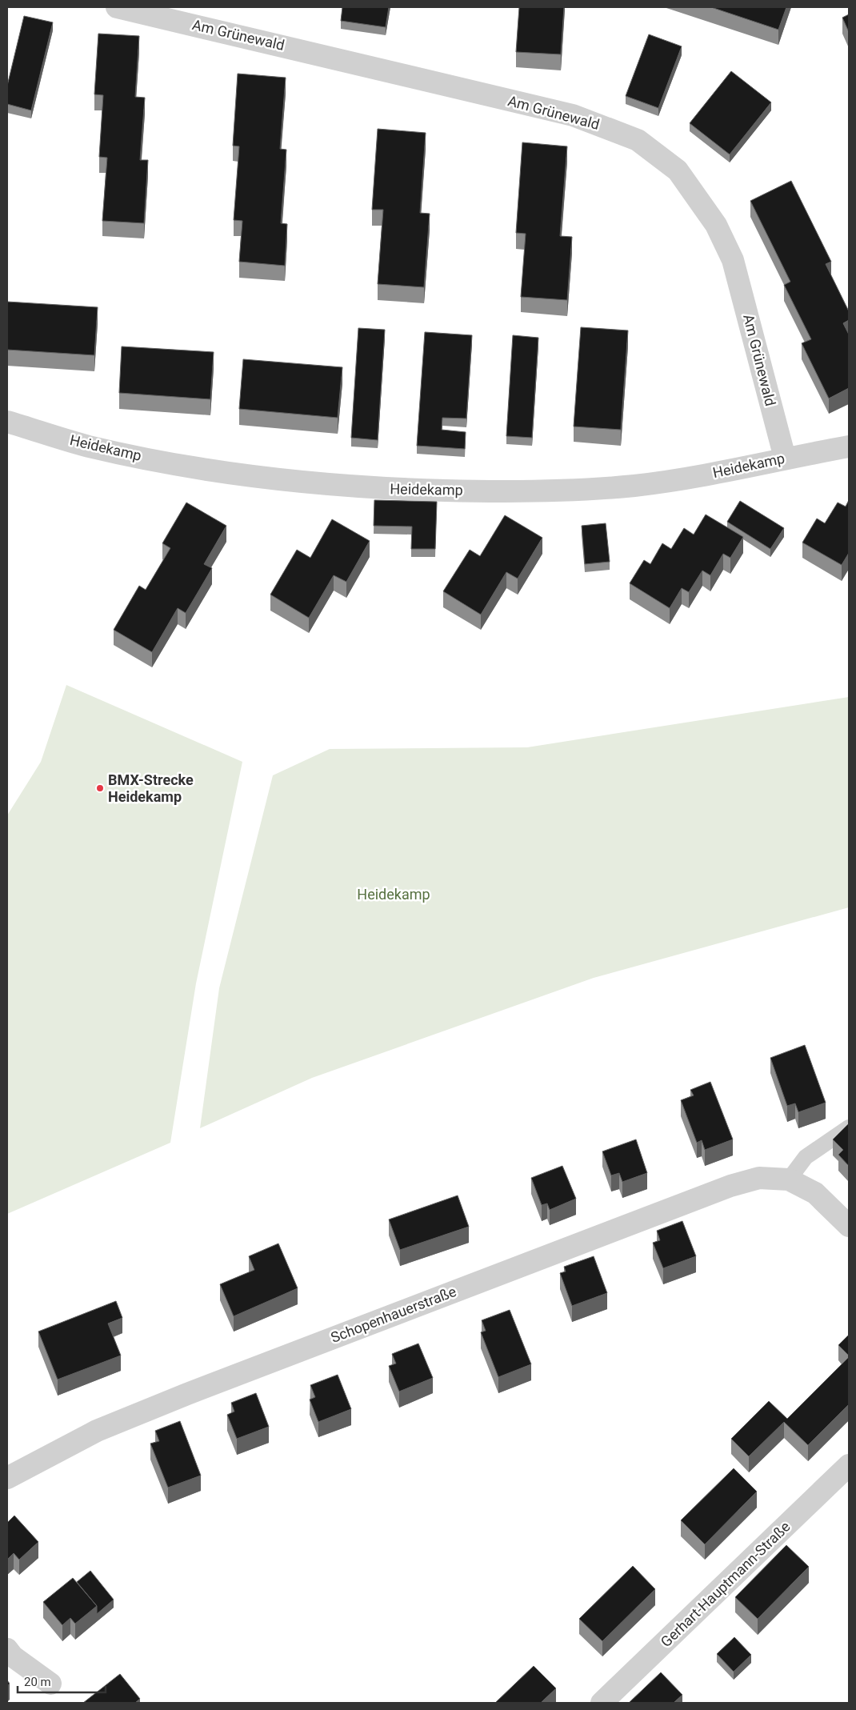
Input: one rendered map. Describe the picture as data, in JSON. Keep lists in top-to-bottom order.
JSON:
{
  "streets": {
    "street": [
      "Am Grünewald",
      "Heidekamp",
      "Schopenhauerstraße",
      "Gerhart-Hauptmann-Straße"
    ]
  },
  "crossings": [
    ["Am Grünewald", "Heidekamp"]
  ],
  "parks": ["Heidekamp"],
  "places": ["BMX-Strecke Heidekamp"],
  "scale_bar": "20 m"
}
